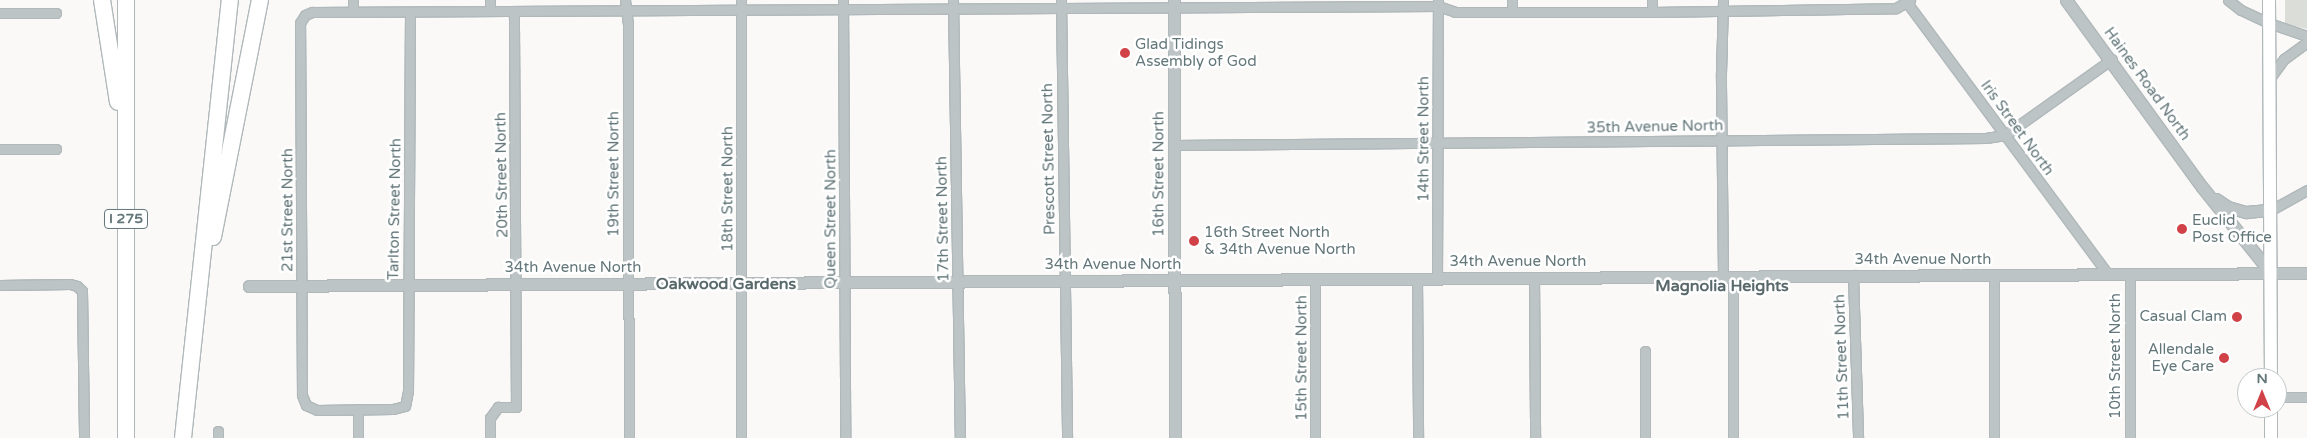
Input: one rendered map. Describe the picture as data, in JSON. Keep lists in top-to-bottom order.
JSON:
{
  "streets": {
    "highway": ["I 275"],
    "street": [
      "Haines Road North",
      "35th Avenue North",
      "Iris Street North",
      "14th Street North",
      "Prescott Street North",
      "19th Street North",
      "16th Street North",
      "20th Street North",
      "18th Street North",
      "Tarlton Street North",
      "21st Street North",
      "Queen Street North",
      "17th Street North",
      "34th Avenue North",
      "10th Street North",
      "11th Street North",
      "15th Street North"
    ]
  },
  "crossings": [
    ["Haines Road North", "35th Avenue North"],
    ["Haines Road North", "34th Avenue North"],
    ["35th Avenue North", "Iris Street North"],
    ["35th Avenue North", "14th Street North"],
    ["35th Avenue North", "16th Street North"],
    ["Iris Street North", "34th Avenue North"],
    ["14th Street North", "34th Avenue North"],
    ["Prescott Street North", "34th Avenue North"],
    ["19th Street North", "34th Avenue North"],
    ["16th Street North", "34th Avenue North"],
    ["20th Street North", "34th Avenue North"],
    ["18th Street North", "34th Avenue North"],
    ["Tarlton Street North", "21st Street North"],
    ["Tarlton Street North", "34th Avenue North"],
    ["21st Street North", "34th Avenue North"],
    ["Queen Street North", "34th Avenue North"],
    ["17th Street North", "34th Avenue North"],
    ["34th Avenue North", "10th Street North"],
    ["34th Avenue North", "11th Street North"],
    ["34th Avenue North", "15th Street North"]
  ],
  "districts": ["Oakwood Gardens", "Magnolia Heights"],
  "places": [
    "Glad Tidings Assembly of God",
    "Euclid Post Office",
    "16th Street North & 34th Avenue North",
    "Casual Clam",
    "Allendale Eye Care"
  ],
  "north": "top"
}
